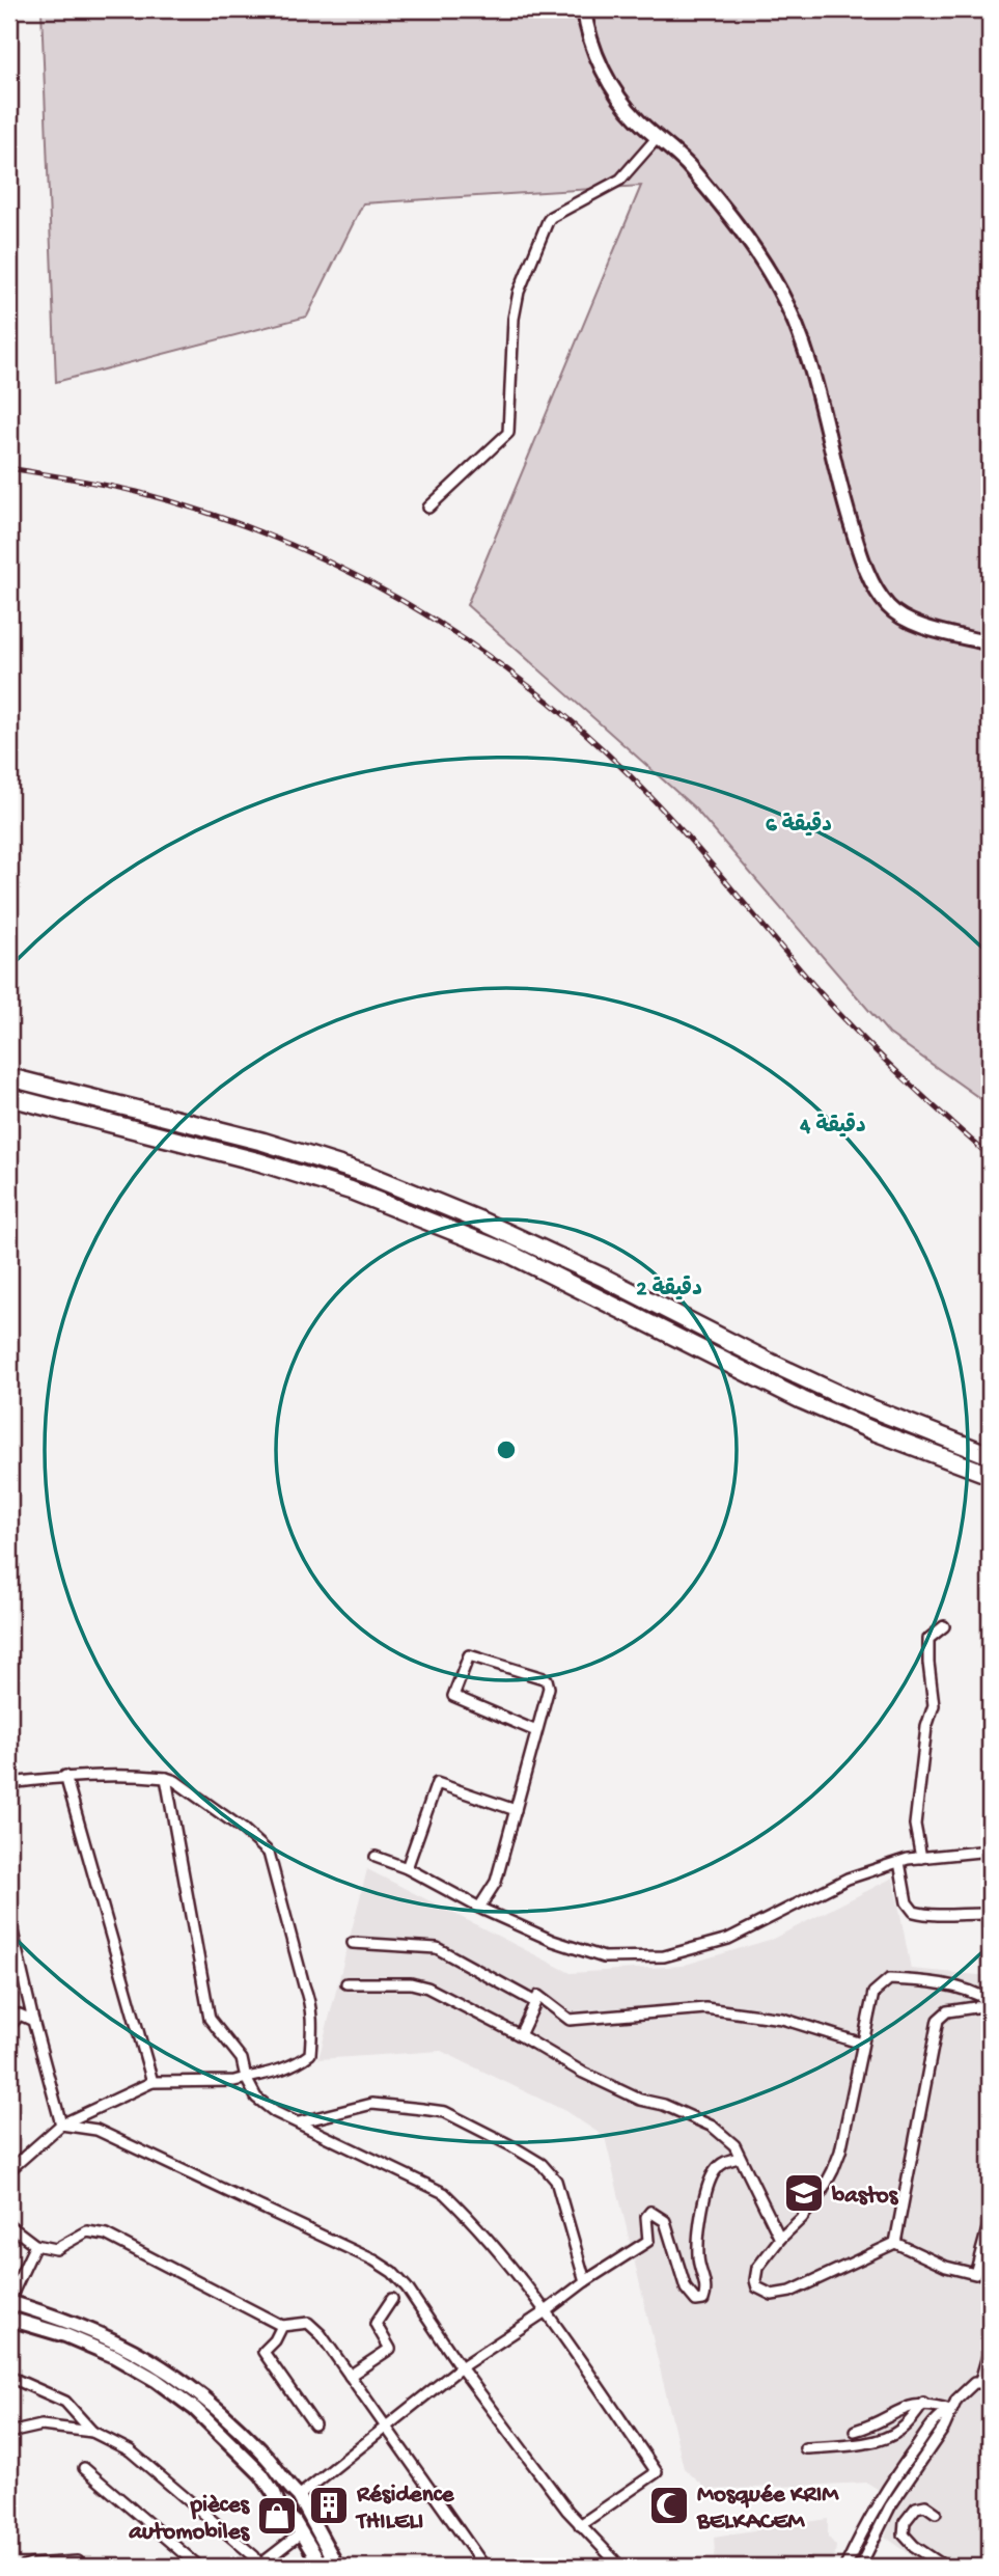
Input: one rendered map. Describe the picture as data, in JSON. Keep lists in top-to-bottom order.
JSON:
{
  "places": {
    "school or university": ["bastos"],
    "building": ["Résidence THILELI"],
    "mosque": ["Mosquée KRIM BELKACEM"],
    "shop": ["pièces automobiles"]
  },
  "rings": ["6 دقيقة", "4 دقيقة", "2 دقيقة"]
}
